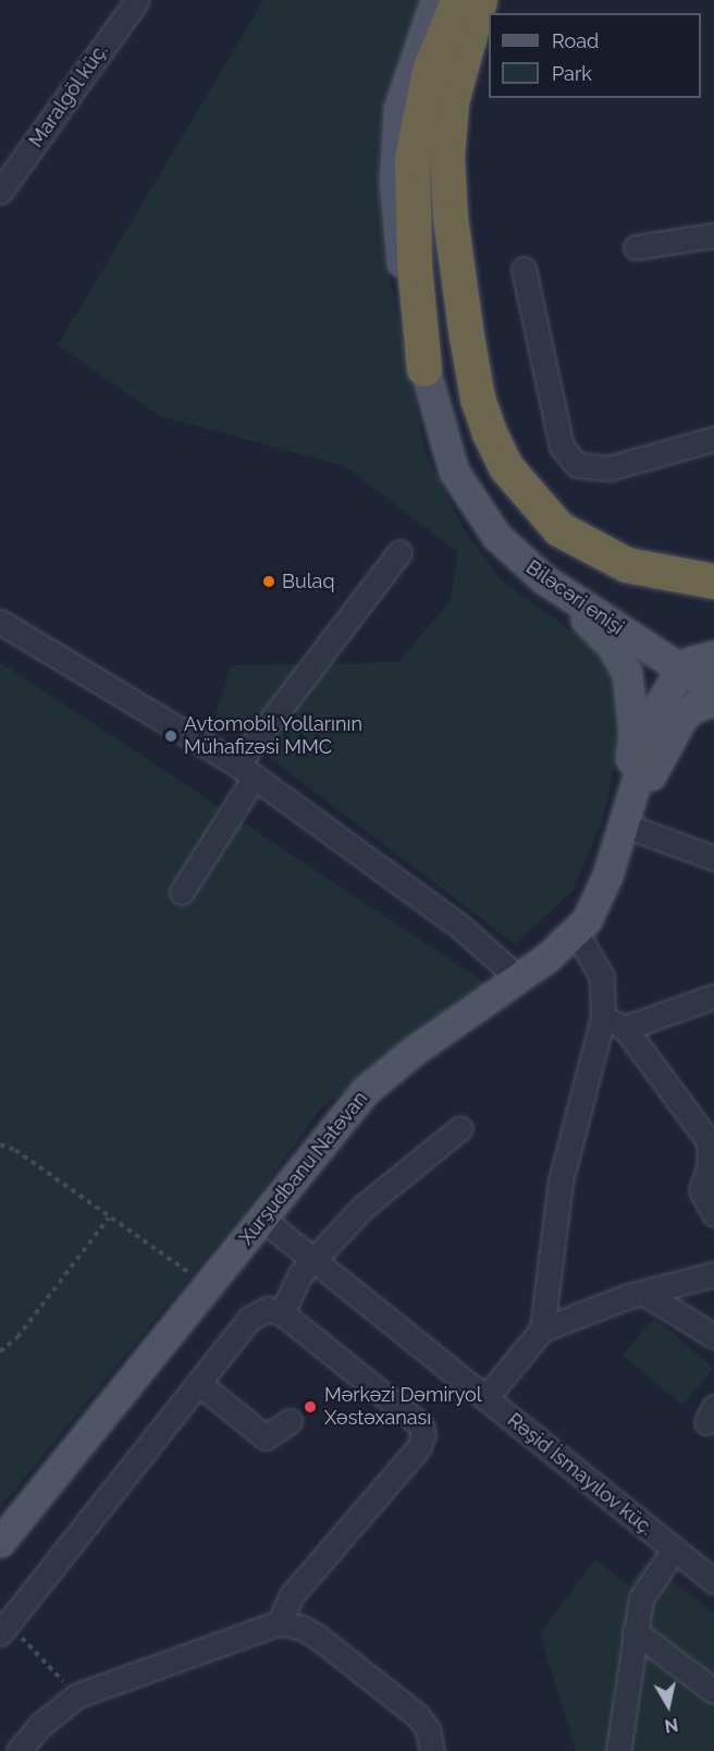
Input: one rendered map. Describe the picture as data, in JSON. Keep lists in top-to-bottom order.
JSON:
{
  "streets": {
    "main road": ["Biləcəri enişi", "Xurşudbanu Natəvan"],
    "street": ["Maralgöl küç.", "Rəşid İsmayılov küç."]
  },
  "crossings": [
    ["Xurşudbanu Natəvan", "Rəşid İsmayılov küç."]
  ],
  "places": ["Bulaq", "Avtomobil Yollarının Mühafizəsi MMC", "Mərkəzi Dəmiryol Xəstəxanası"],
  "legend": ["Road", "Park"],
  "north": "bottom"
}
